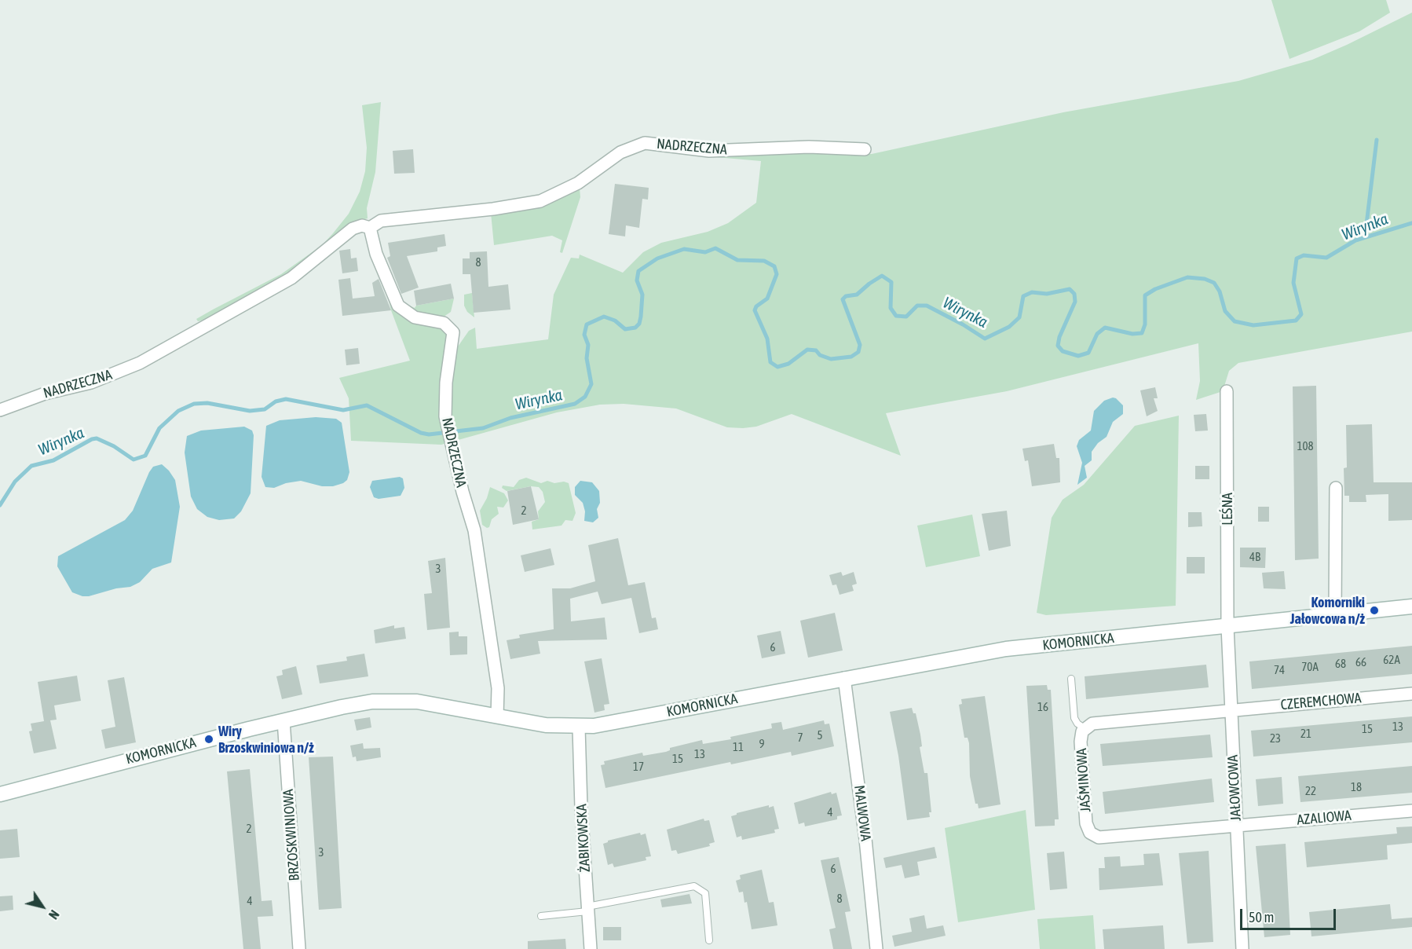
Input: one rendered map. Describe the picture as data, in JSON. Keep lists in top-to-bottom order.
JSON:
{
  "streets": {
    "street": [
      "NADRZECZNA",
      "LEŚNA",
      "KOMORNICKA",
      "CZEREMCHOWA",
      "JAŚMINOWA",
      "JAŁOWCOWA",
      "MALWOWA",
      "AZALIOWA",
      "BRZOSKWINIOWA",
      "ŻABIKOWSKA"
    ]
  },
  "crossings": [
    ["NADRZECZNA", "KOMORNICKA"],
    ["LEŚNA", "KOMORNICKA"],
    ["LEŚNA", "JAŁOWCOWA"],
    ["KOMORNICKA", "JAŁOWCOWA"],
    ["KOMORNICKA", "MALWOWA"],
    ["KOMORNICKA", "BRZOSKWINIOWA"],
    ["KOMORNICKA", "ŻABIKOWSKA"],
    ["CZEREMCHOWA", "JAŚMINOWA"],
    ["CZEREMCHOWA", "JAŁOWCOWA"],
    ["JAŚMINOWA", "JAŁOWCOWA"],
    ["JAŚMINOWA", "AZALIOWA"],
    ["JAŁOWCOWA", "AZALIOWA"]
  ],
  "water": ["Wirynka"],
  "places": ["Komorniki Jałowcowa n/ż", "Wiry Brzoskwiniowa n/ż"],
  "house_numbers": [
    "8",
    "108",
    "2",
    "4B",
    "3",
    "6",
    "62A",
    "66",
    "68",
    "70A",
    "74",
    "16",
    "13",
    "15",
    "21",
    "5",
    "7",
    "23",
    "9",
    "11",
    "13",
    "15",
    "17",
    "18",
    "22",
    "4",
    "2",
    "3",
    "6",
    "8",
    "4"
  ],
  "scale_bar": "50 m",
  "north": "bottom right"
}
